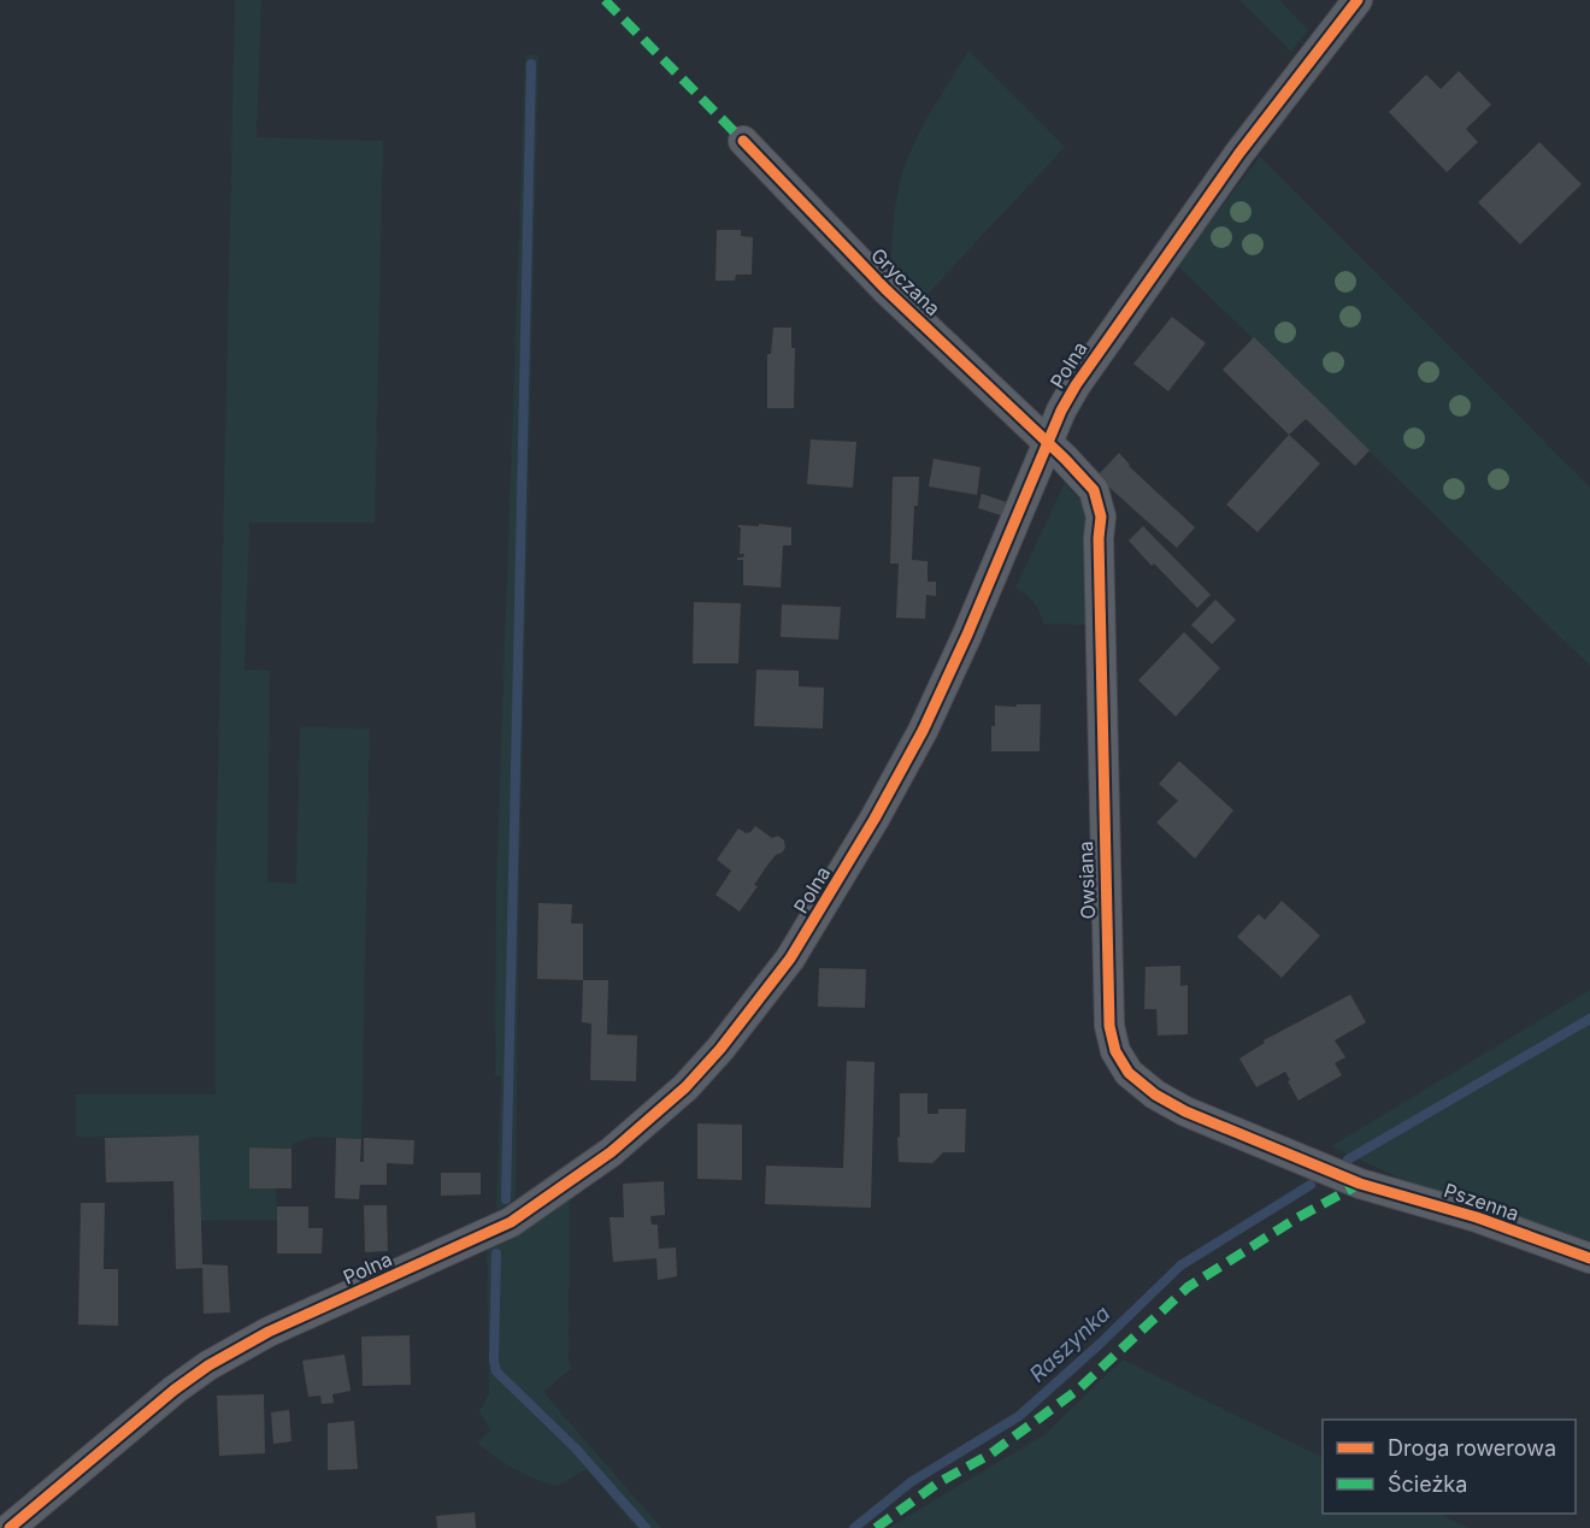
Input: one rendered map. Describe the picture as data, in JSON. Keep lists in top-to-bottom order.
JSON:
{
  "streets": {
    "street": [
      "Gryczana",
      "Polna",
      "Owsiana",
      "Pszenna"
    ]
  },
  "crossings": [
    ["Gryczana", "Polna"],
    ["Gryczana", "Owsiana"],
    ["Polna", "Owsiana"],
    ["Owsiana", "Pszenna"]
  ],
  "water": ["Raszynka"],
  "legend": ["Droga rowerowa", "Ścieżka"]
}
